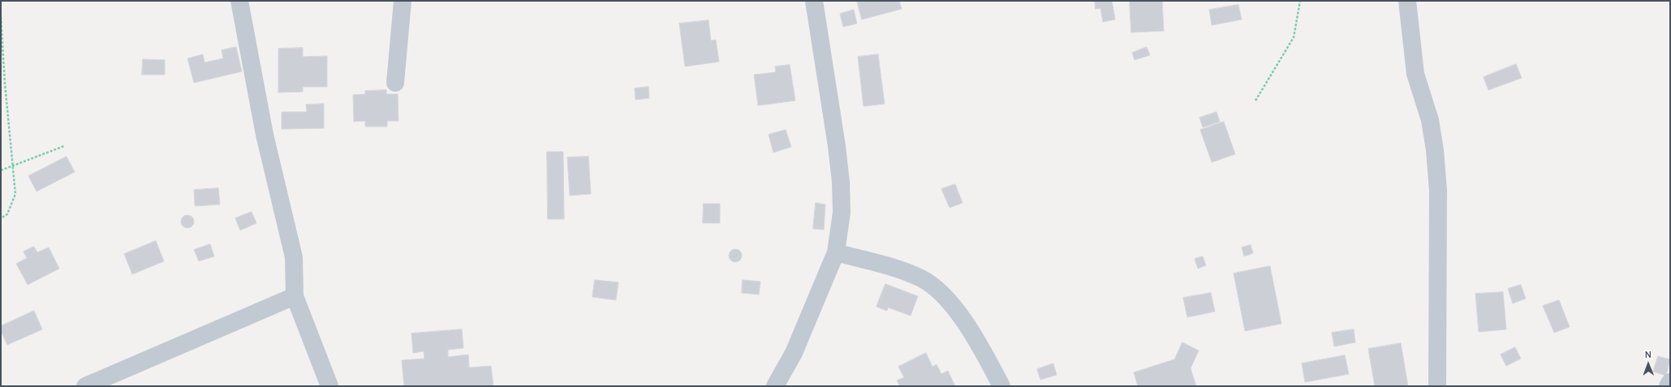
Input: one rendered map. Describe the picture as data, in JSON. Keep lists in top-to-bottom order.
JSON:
{
  "north": "top"
}
